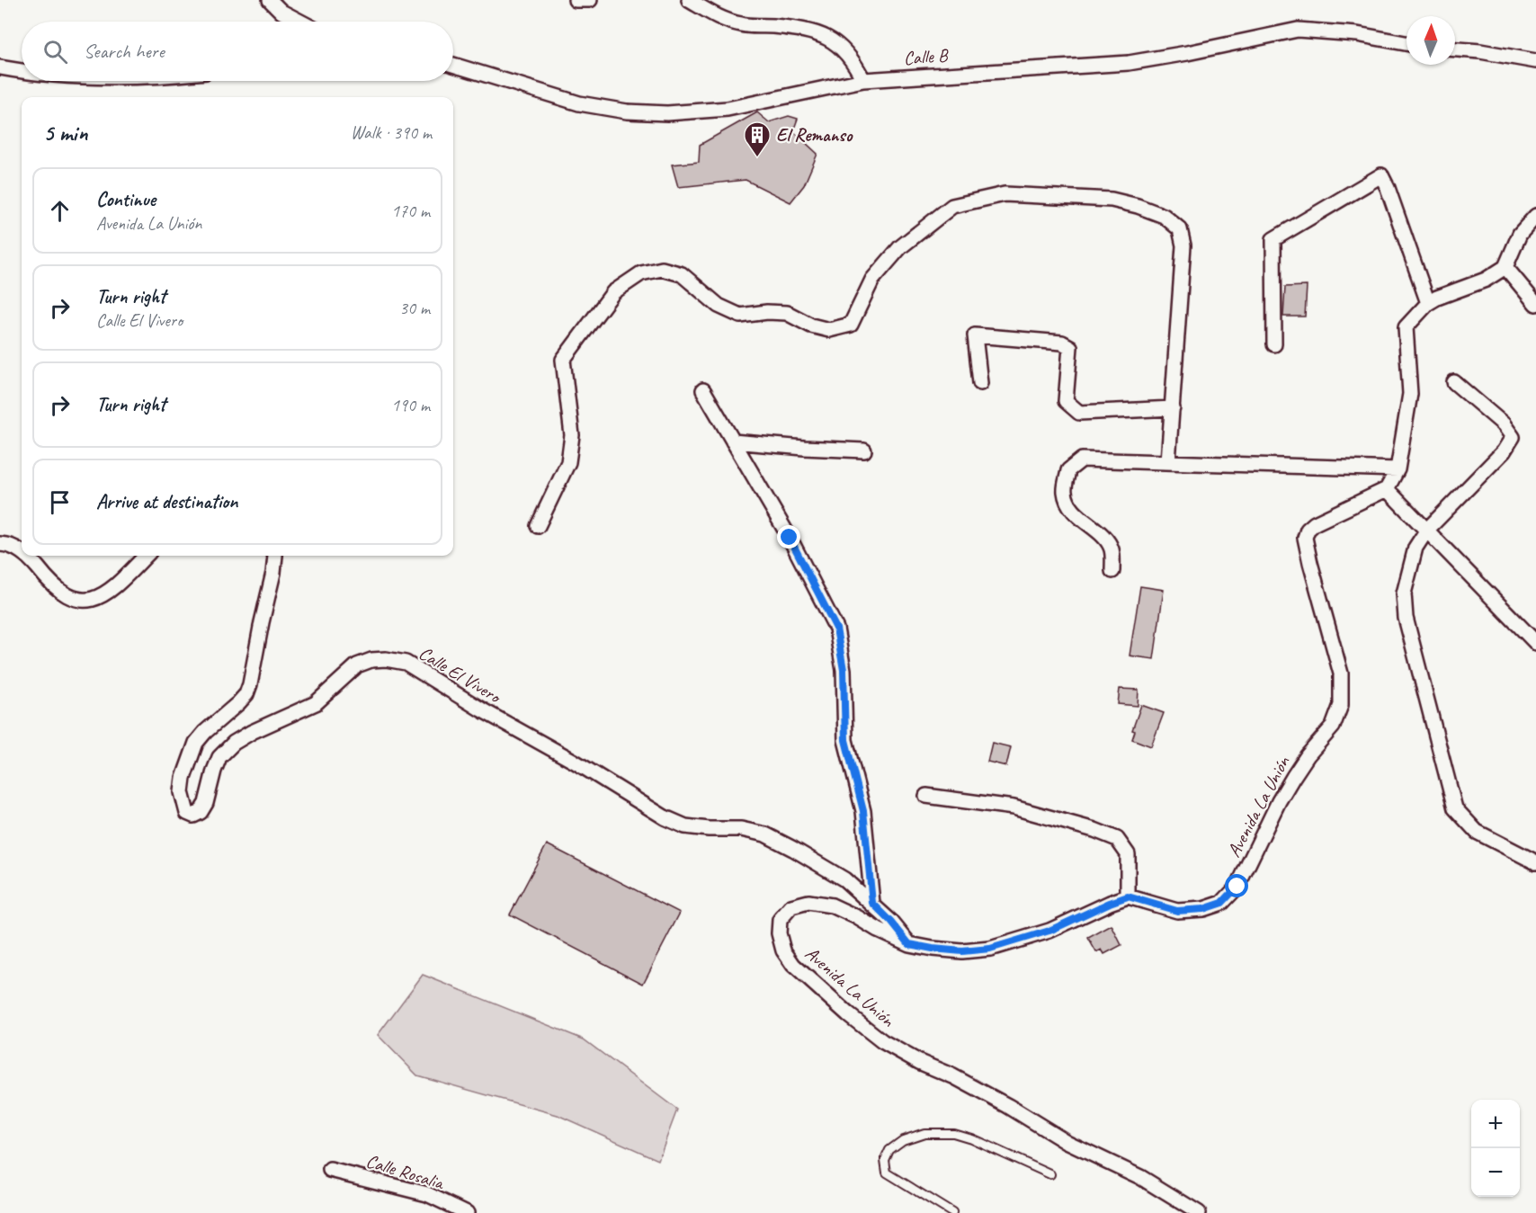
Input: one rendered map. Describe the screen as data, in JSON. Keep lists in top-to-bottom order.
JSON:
{
  "streets": {
    "street": [
      "Calle B",
      "Calle El Vivero",
      "Avenida La Unión",
      "Calle Rosalia"
    ]
  },
  "crossings": [
    ["Calle El Vivero", "Avenida La Unión"]
  ],
  "places": {
    "building": ["El Remanso"]
  },
  "north": "top",
  "page": {
    "search": "Search here",
    "heading": ["5 min", "Walk · 390 m"],
    "list": [
      ["Continue", "Avenida La Unión", "170 m"],
      ["Turn right", "Calle El Vivero", "30 m"],
      ["Turn right", "190 m"],
      "Arrive at destination"
    ],
    "map_buttons": ["+", "−"]
  }
}
